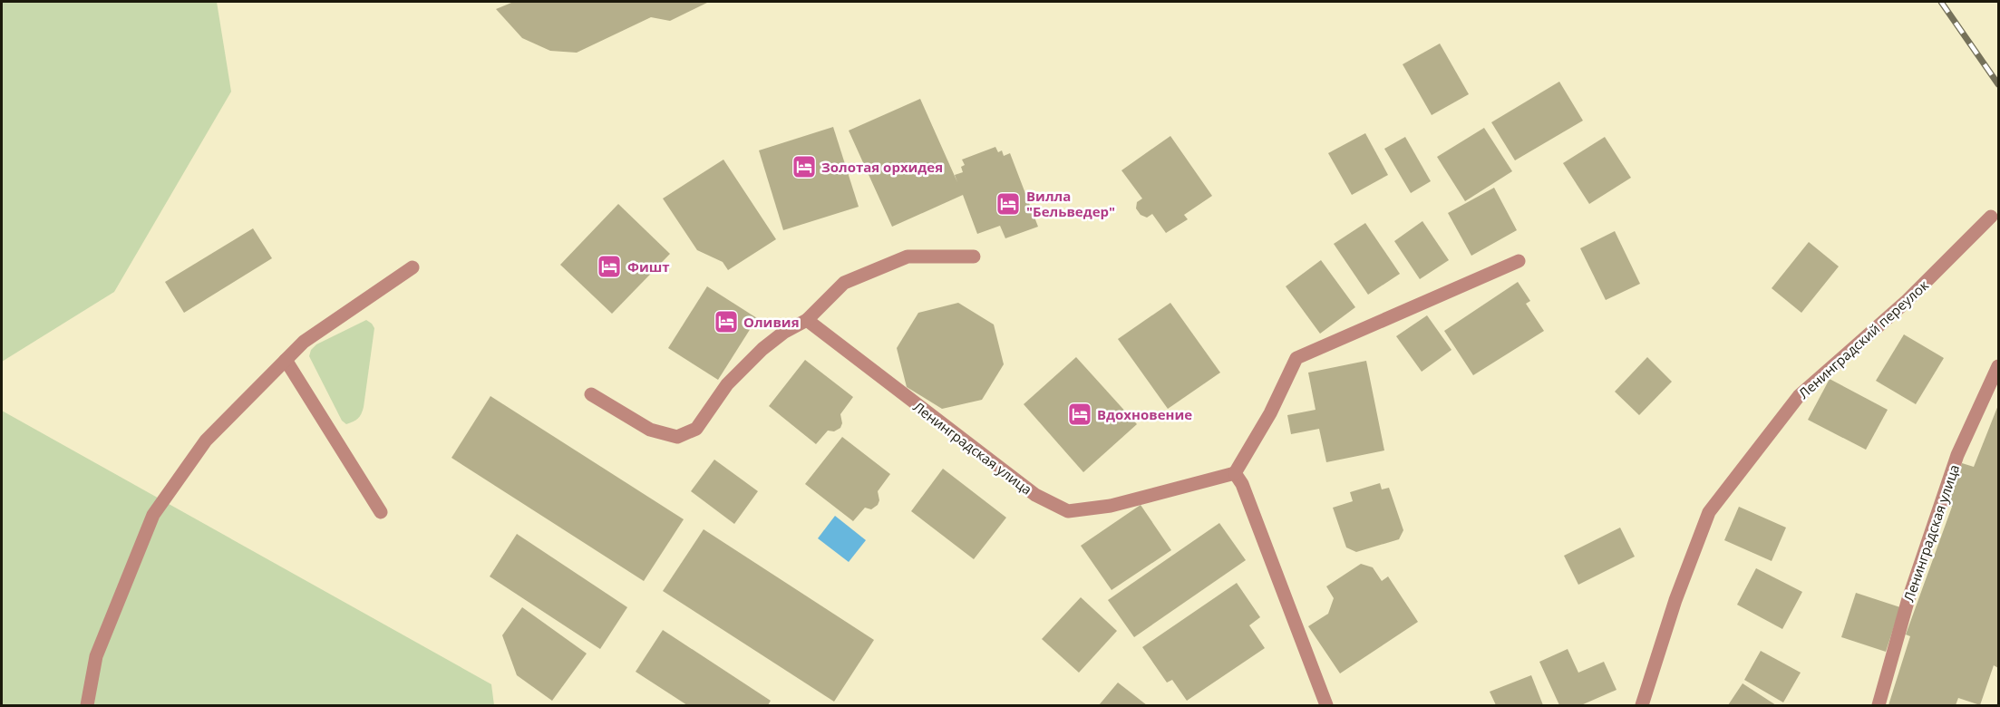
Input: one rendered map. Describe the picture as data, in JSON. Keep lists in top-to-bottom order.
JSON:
{
  "streets": {
    "street": ["Ленинградский переулок", "Ленинградская улица"]
  },
  "places": {
    "hotel": [
      "Золотая орхидея",
      "Вилла \"Бельведер\"",
      "Фишт",
      "Оливия",
      "Вдохновение"
    ]
  }
}
